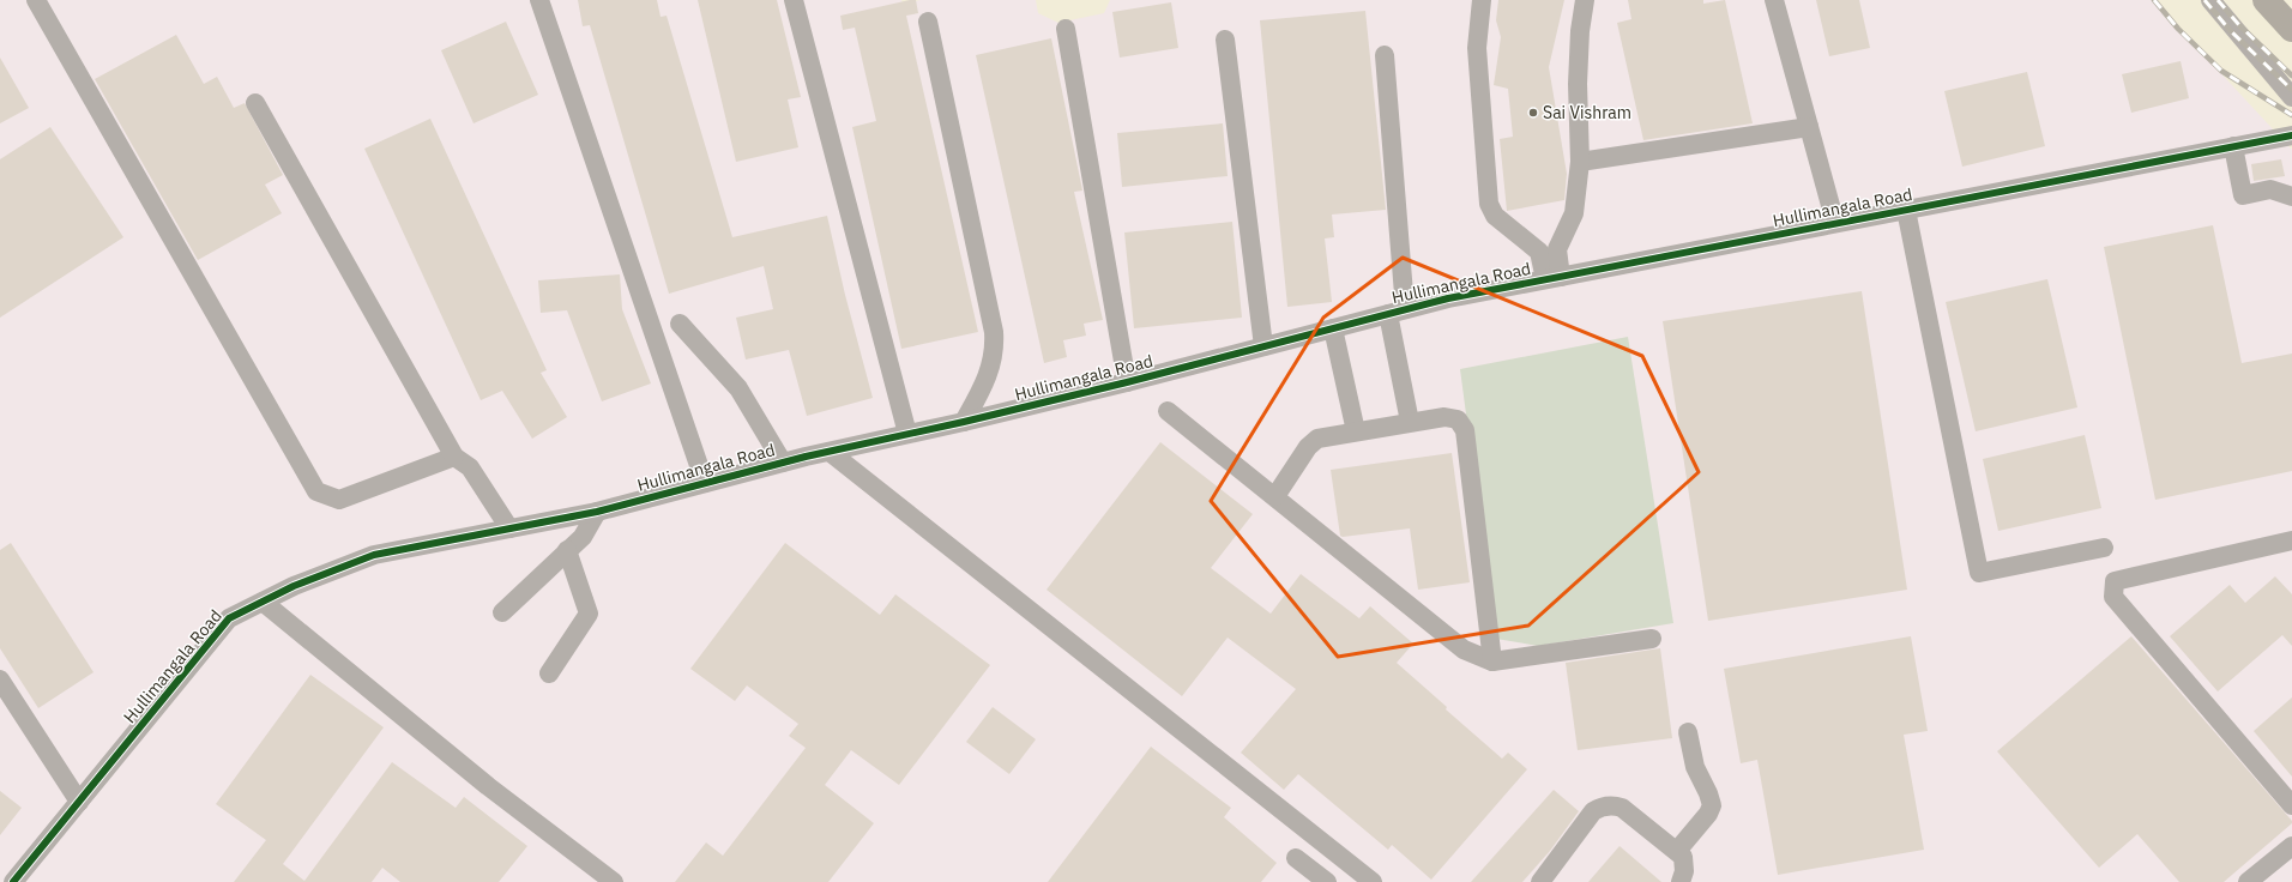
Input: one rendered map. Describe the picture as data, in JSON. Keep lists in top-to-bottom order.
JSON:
{
  "streets": {
    "street": ["Hullimangala Road"]
  },
  "places": ["Sai Vishram"]
}
